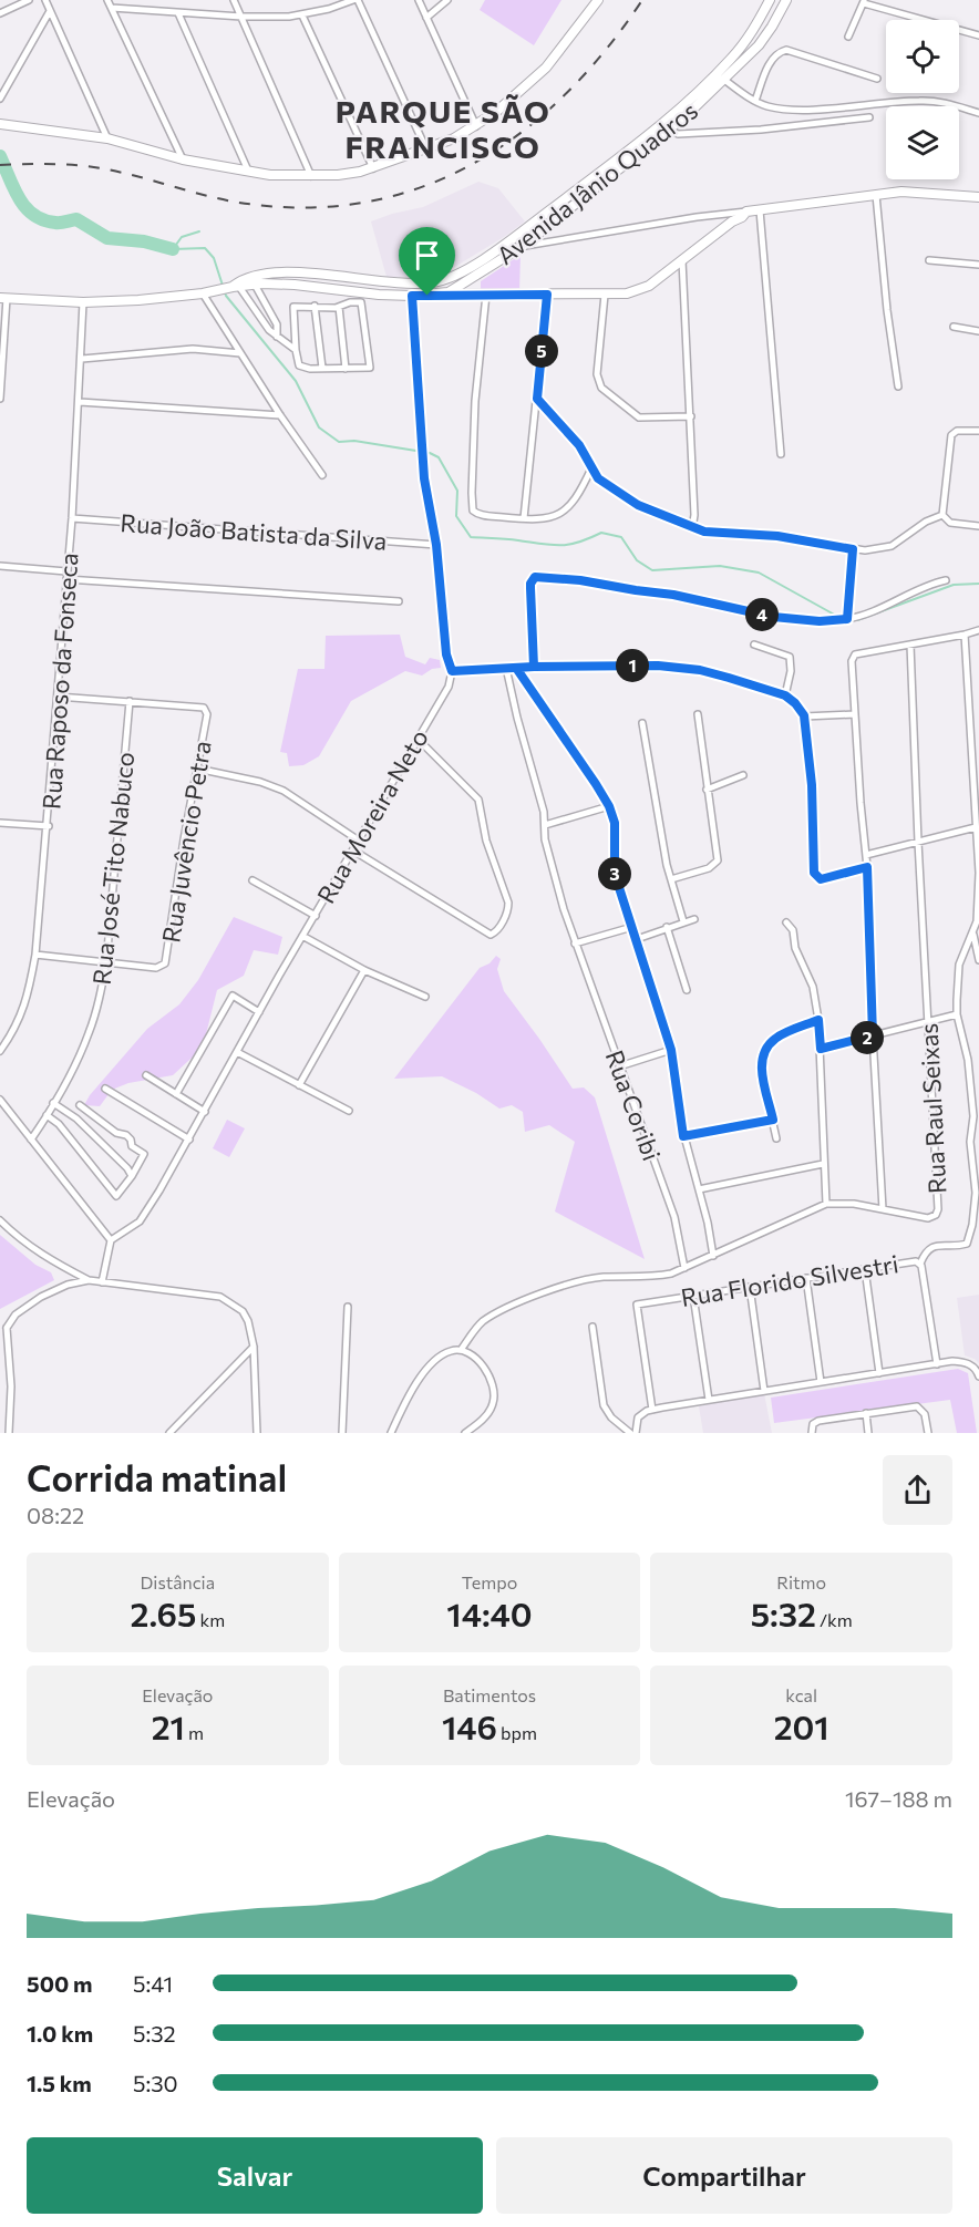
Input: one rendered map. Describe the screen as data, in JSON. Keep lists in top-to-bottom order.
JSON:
{
  "streets": {
    "main road": ["Avenida Jânio Quadros"],
    "street": [
      "Rua João Batista da Silva",
      "Rua Raposo da Fonseca",
      "Rua Moreira Neto",
      "Rua Juvêncio Petra",
      "Rua José Tito Nabuco",
      "Rua Coribi",
      "Rua Raul Seixas",
      "Rua Florido Silvestri"
    ]
  },
  "crossings": [
    ["Rua João Batista da Silva", "Rua Raposo da Fonseca"],
    ["Rua Raposo da Fonseca", "Rua Juvêncio Petra"],
    ["Rua Juvêncio Petra", "Rua José Tito Nabuco"],
    ["Rua Coribi", "Rua Raul Seixas"]
  ],
  "districts": ["PARQUE SÃO FRANCISCO"],
  "page": {
    "pins": [
      "5",
      "4",
      "1",
      "3",
      "2"
    ],
    "heading": ["Corrida matinal", "08:22"],
    "stats": [
      ["Distância", "2.65 km"],
      ["Tempo", "14:40"],
      ["Ritmo", "5:32 /km"],
      ["Elevação", "21 m"],
      ["Batimentos", "146 bpm"],
      ["kcal", "201"]
    ],
    "chart": ["Elevação", "167–188 m"],
    "list": [
      {
        "name": "500 m",
        "note": "5:41"
      },
      {
        "name": "1.0 km",
        "note": "5:32"
      },
      {
        "name": "1.5 km",
        "note": "5:30"
      }
    ],
    "buttons": ["Salvar", "Compartilhar"]
  }
}
